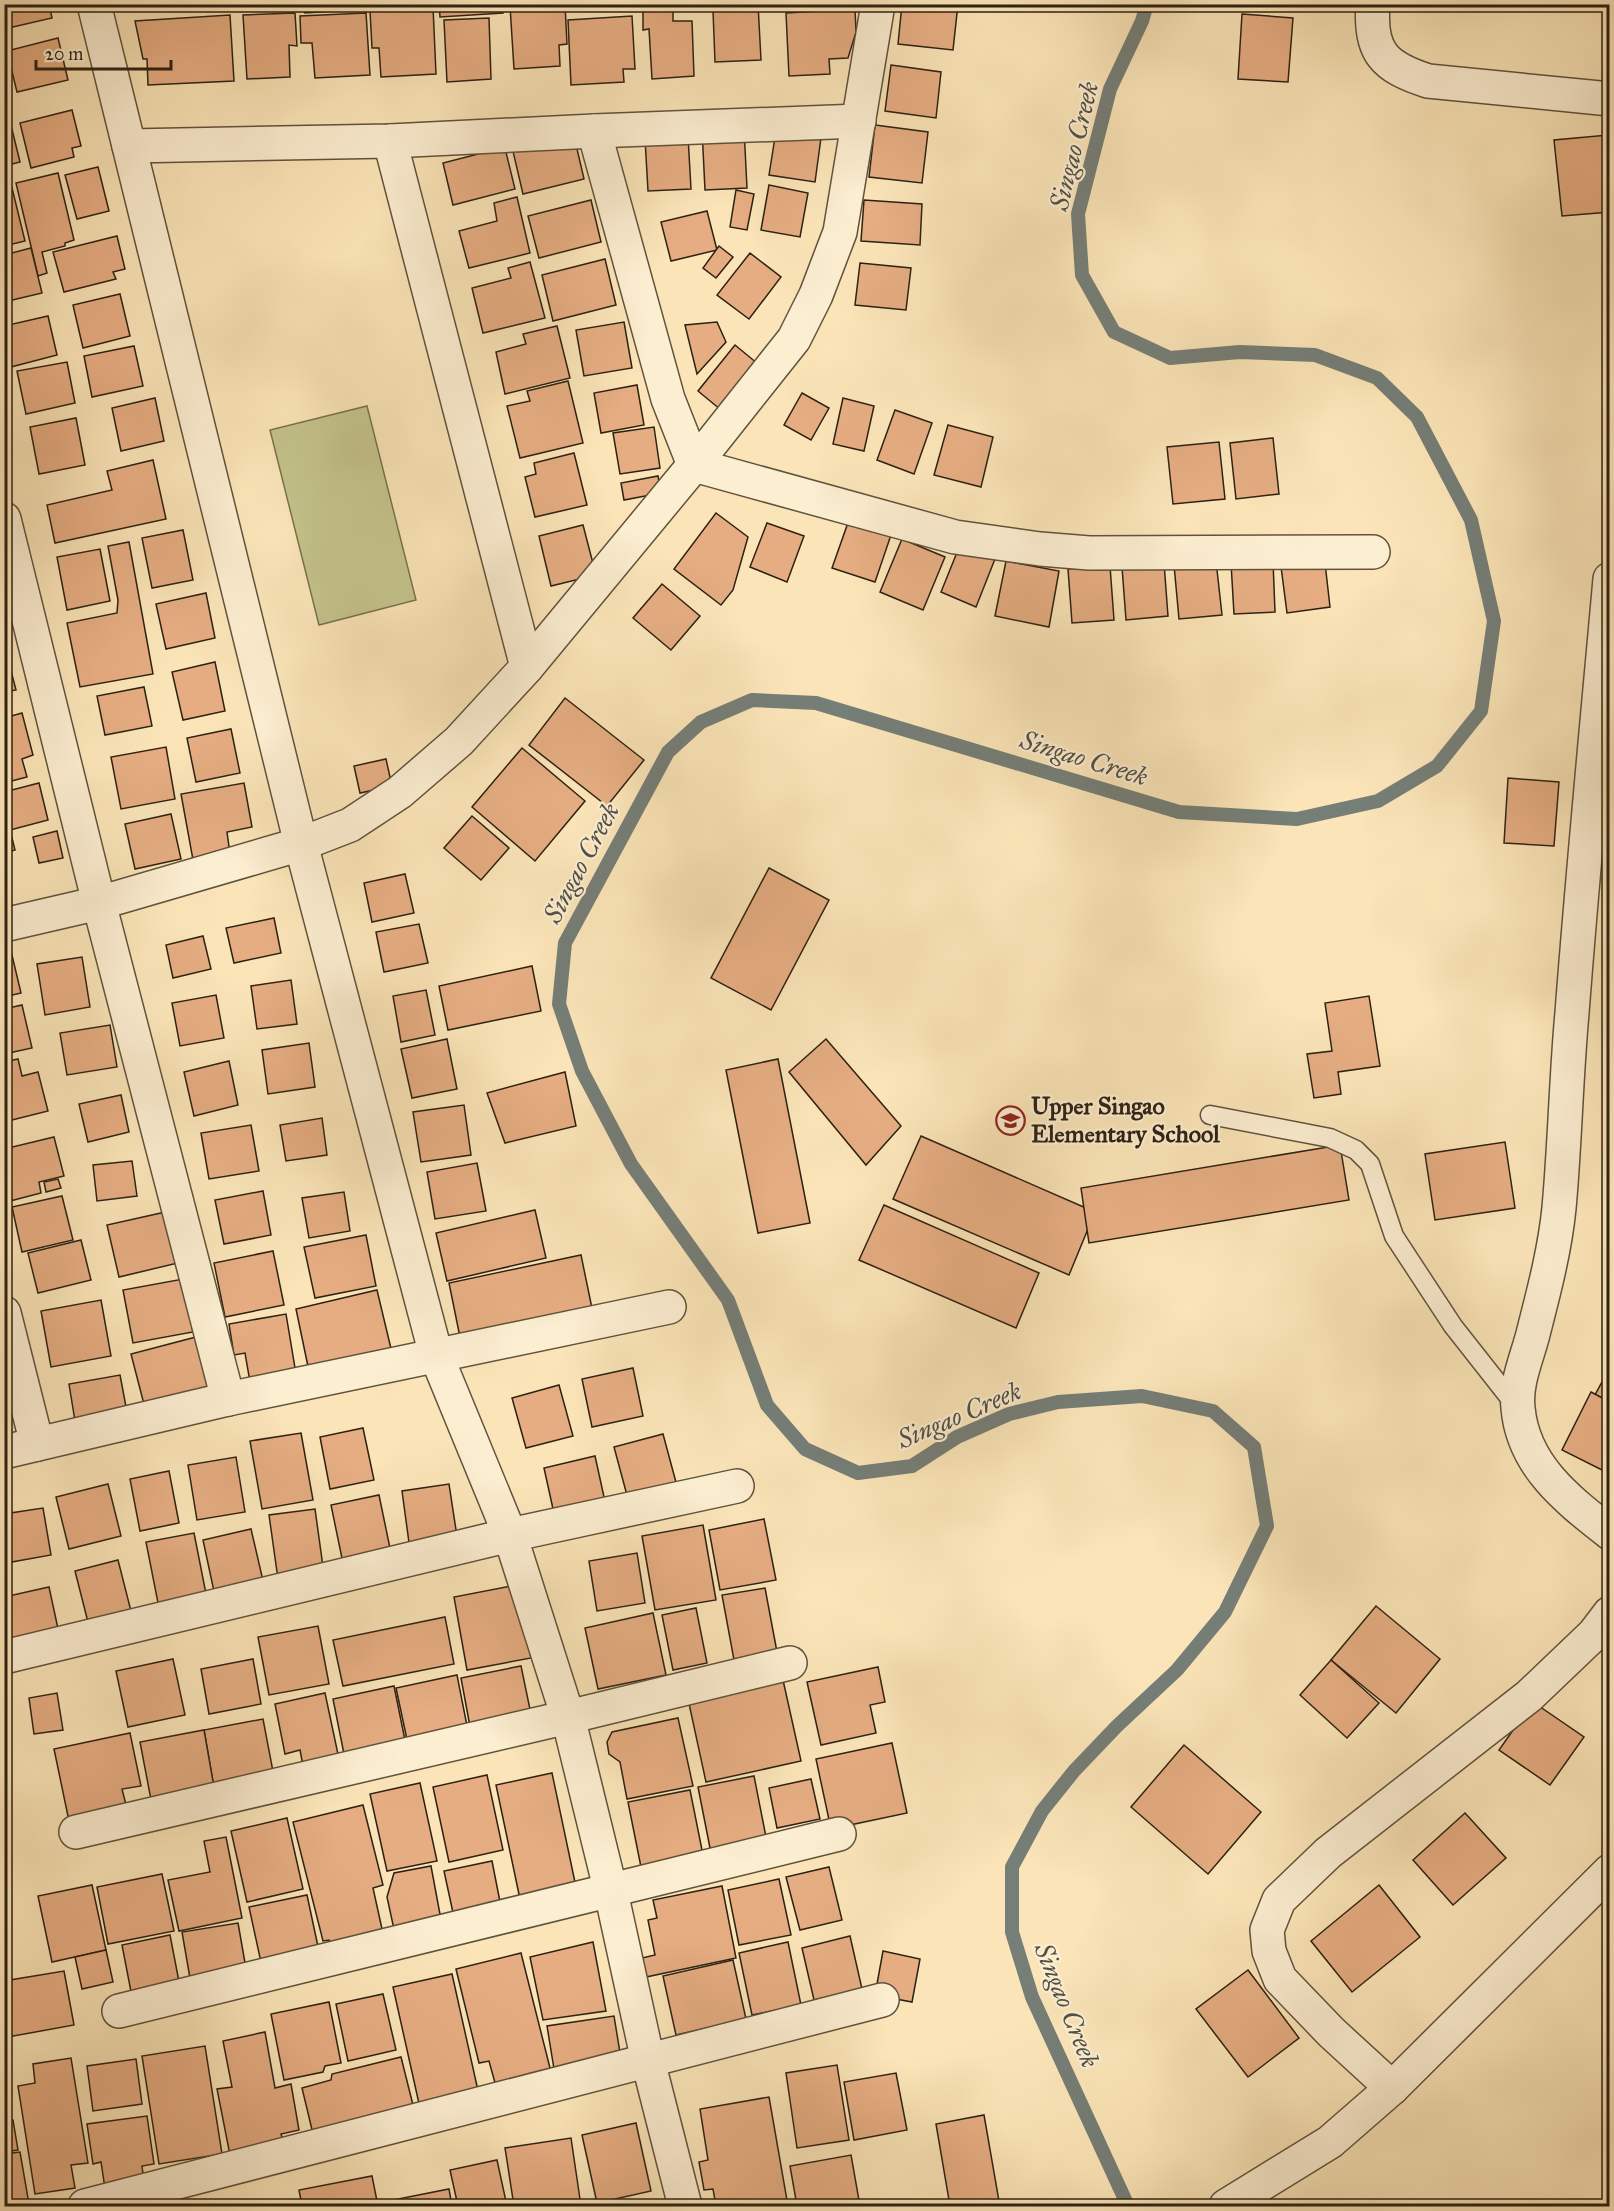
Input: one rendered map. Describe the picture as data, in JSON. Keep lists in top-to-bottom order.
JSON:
{
  "water": ["Singao Creek"],
  "places": {
    "school or university": ["Upper Singao Elementary School"]
  },
  "scale_bar": "20 m"
}
